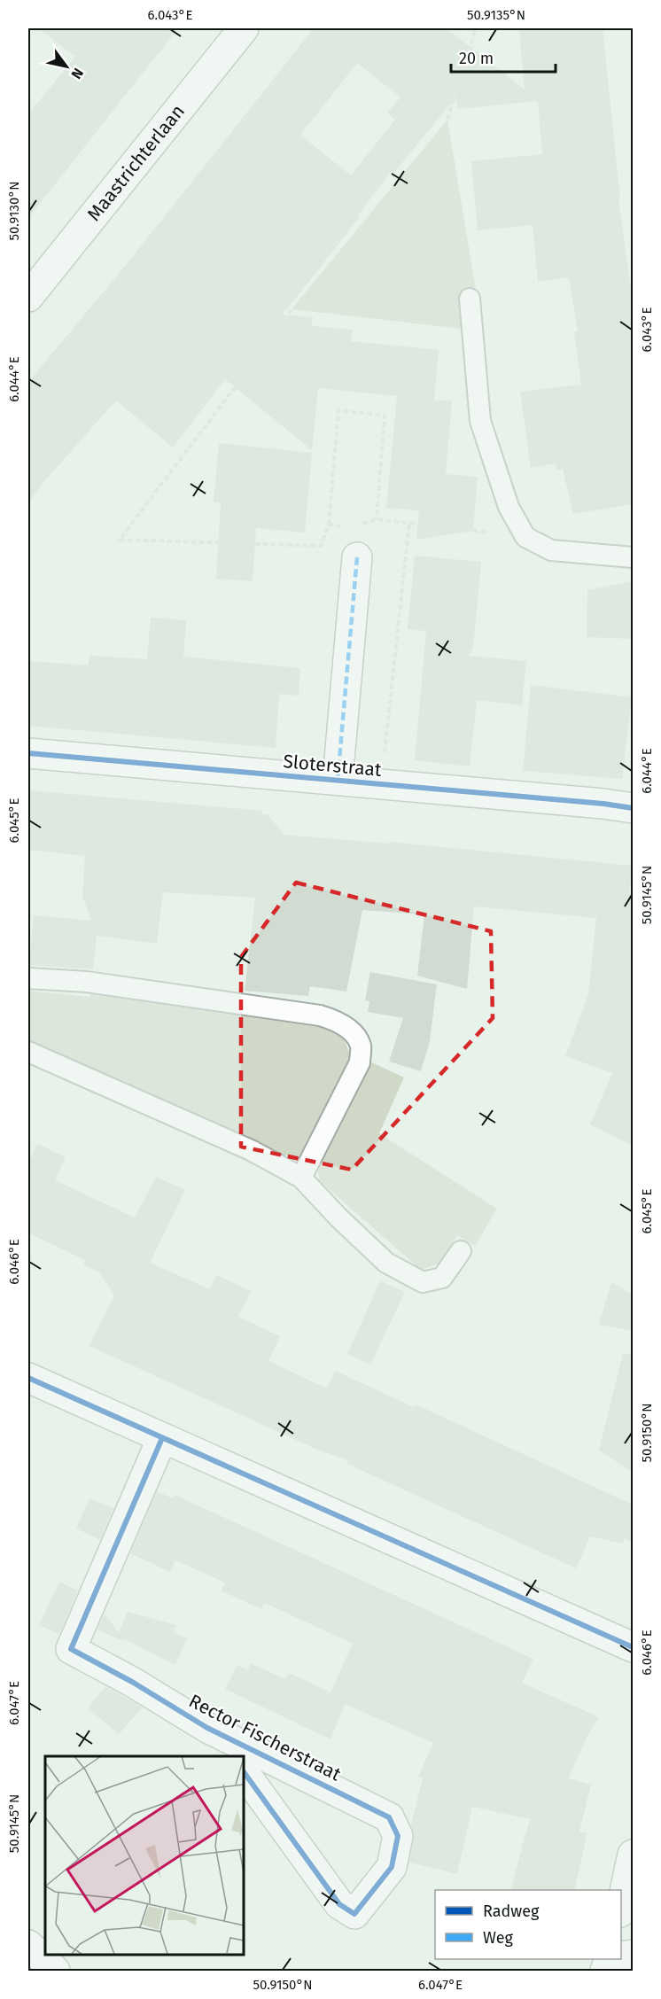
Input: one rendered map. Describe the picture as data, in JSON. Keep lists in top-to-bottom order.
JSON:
{
  "streets": {
    "street": ["Maastrichterlaan", "Sloterstraat", "Rector Fischerstraat"]
  },
  "legend": ["Radweg", "Weg"],
  "scale_bar": "20 m",
  "north": "bottom right",
  "coordinates": [
    "6.043°E",
    "50.9135°N",
    "50.9130°N",
    "6.044°E",
    "6.045°E",
    "50.9145°N",
    "6.046°E",
    "50.9150°N",
    "6.047°E"
  ]
}
